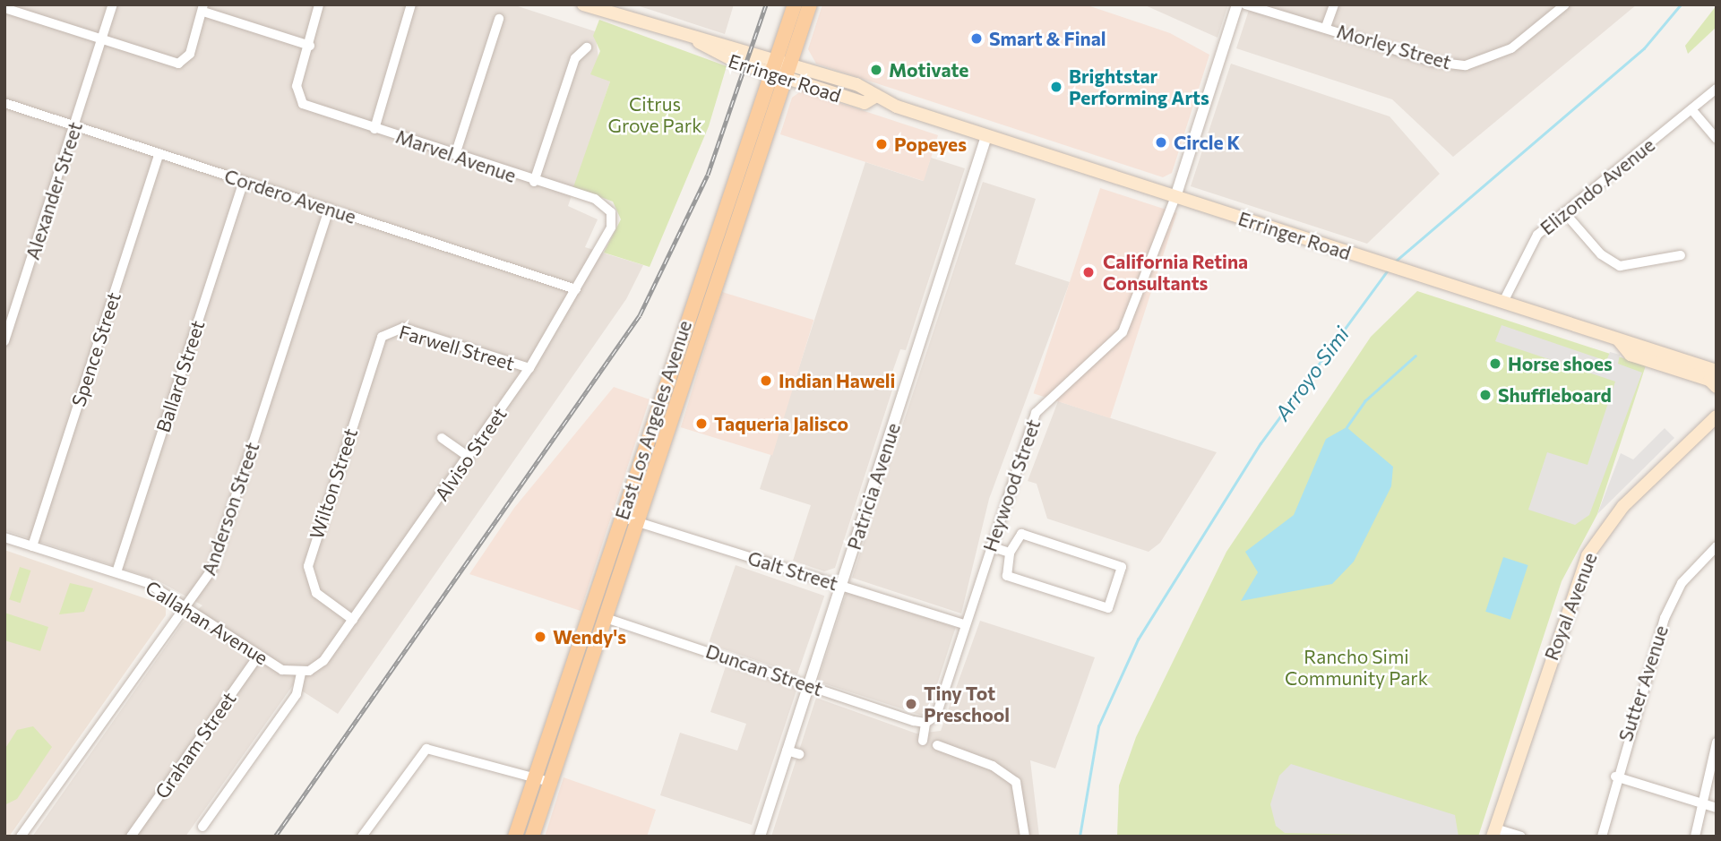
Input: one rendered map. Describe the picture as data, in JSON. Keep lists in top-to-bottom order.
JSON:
{
  "streets": {
    "main road": ["Erringer Road", "East Los Angeles Avenue", "Royal Avenue"],
    "street": [
      "Morley Street",
      "Marvel Avenue",
      "Elizondo Avenue",
      "Alexander Street",
      "Cordero Avenue",
      "Farwell Street",
      "Spence Street",
      "Ballard Street",
      "Alviso Street",
      "Wilton Street",
      "Heywood Street",
      "Patricia Avenue",
      "Anderson Street",
      "Galt Street",
      "Callahan Avenue",
      "Duncan Street",
      "Sutter Avenue",
      "Graham Street"
    ]
  },
  "crossings": [
    ["Erringer Road", "Elizondo Avenue"],
    ["Erringer Road", "East Los Angeles Avenue"],
    ["Erringer Road", "Heywood Street"],
    ["Erringer Road", "Patricia Avenue"],
    ["Marvel Avenue", "Alviso Street"],
    ["Alexander Street", "Cordero Avenue"],
    ["Cordero Avenue", "Spence Street"],
    ["Cordero Avenue", "Ballard Street"],
    ["Cordero Avenue", "Alviso Street"],
    ["Cordero Avenue", "Anderson Street"],
    ["Farwell Street", "Alviso Street"],
    ["Farwell Street", "Wilton Street"],
    ["Spence Street", "Callahan Avenue"],
    ["Ballard Street", "Callahan Avenue"],
    ["East Los Angeles Avenue", "Galt Street"],
    ["East Los Angeles Avenue", "Duncan Street"],
    ["Alviso Street", "Wilton Street"],
    ["Alviso Street", "Callahan Avenue"],
    ["Heywood Street", "Galt Street"],
    ["Heywood Street", "Duncan Street"],
    ["Patricia Avenue", "Galt Street"],
    ["Patricia Avenue", "Duncan Street"],
    ["Anderson Street", "Callahan Avenue"],
    ["Callahan Avenue", "Graham Street"]
  ],
  "water": ["Arroyo Simi"],
  "parks": ["Citrus Grove Park", "Rancho Simi Community Park"],
  "places": [
    "Smart & Final",
    "Motivate",
    "Brightstar Performing Arts",
    "Circle K",
    "Popeyes",
    "California Retina Consultants",
    "Horse shoes",
    "Indian Haweli",
    "Shuffleboard",
    "Taqueria Jalisco",
    "Wendy's",
    "Tiny Tot Preschool"
  ]
}
